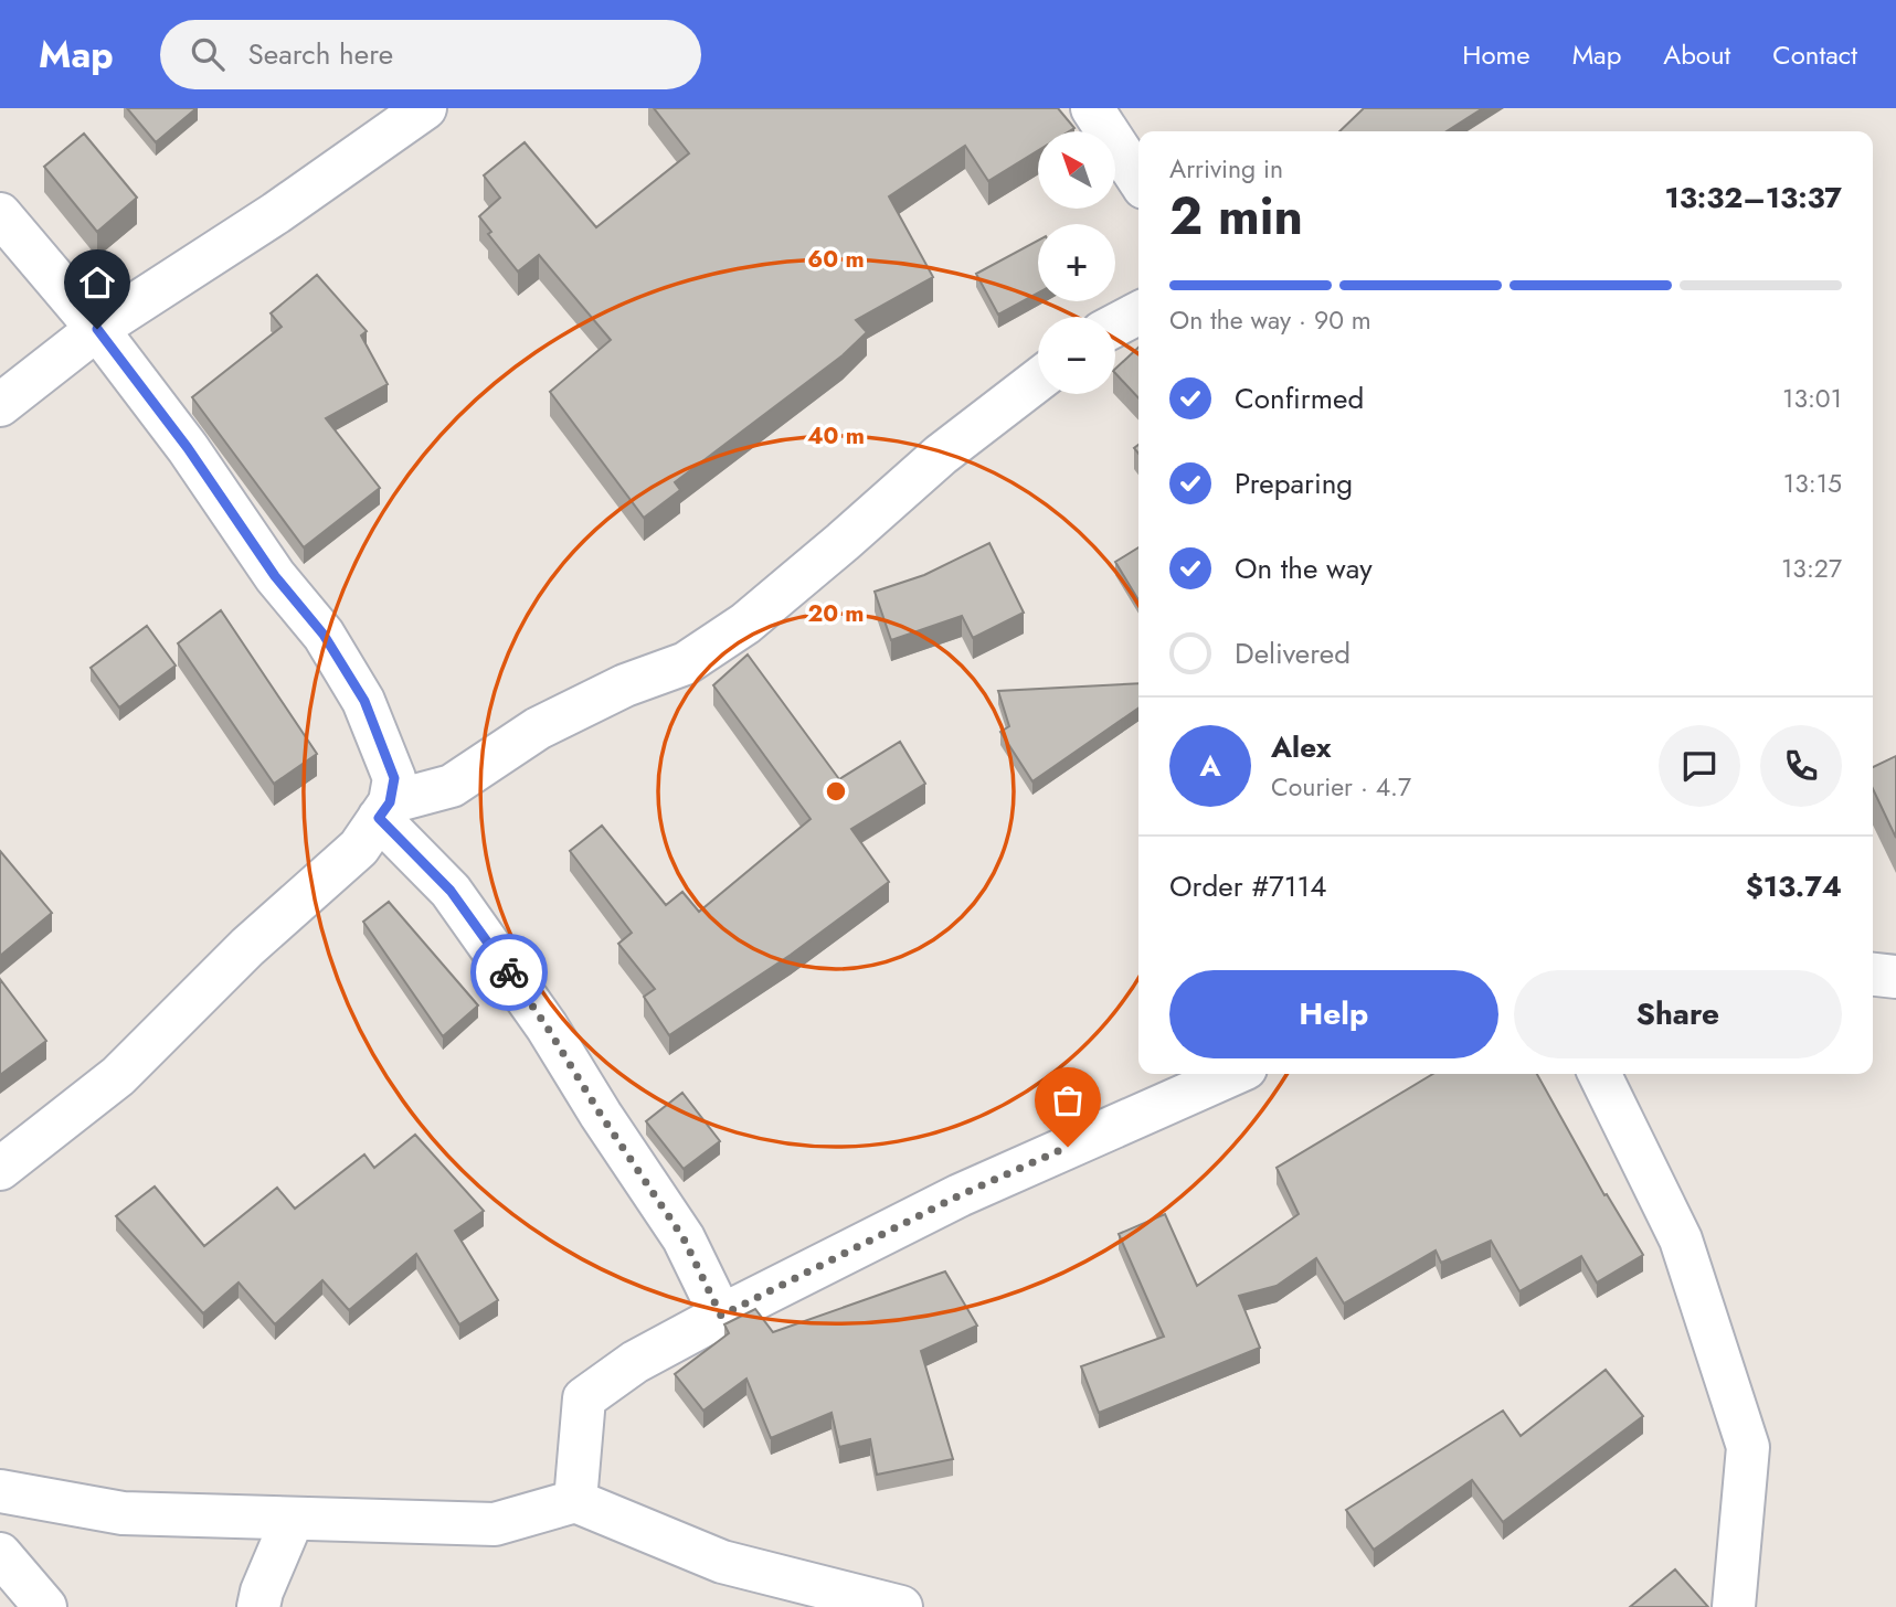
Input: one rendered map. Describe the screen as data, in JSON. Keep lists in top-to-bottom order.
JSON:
{
  "north": "top left",
  "page": {
    "header": "Map",
    "search": "Search here",
    "nav": [
      "Home",
      "Map",
      "About",
      "Contact"
    ],
    "map_buttons": ["+", "−"],
    "heading": ["2 min", "Arriving in", "13:32–13:37"],
    "panel": [
      "Alex",
      "Courier · 4.7",
      "Order #7114",
      "$13.74"
    ],
    "bar": "On the way · 90 m",
    "list": [
      ["Confirmed", "13:01"],
      ["Preparing", "13:15"],
      ["On the way", "13:27"],
      "Delivered"
    ],
    "round": "A",
    "buttons": ["Help", "Share"]
  },
  "rings": ["60 m", "40 m", "20 m"]
}
